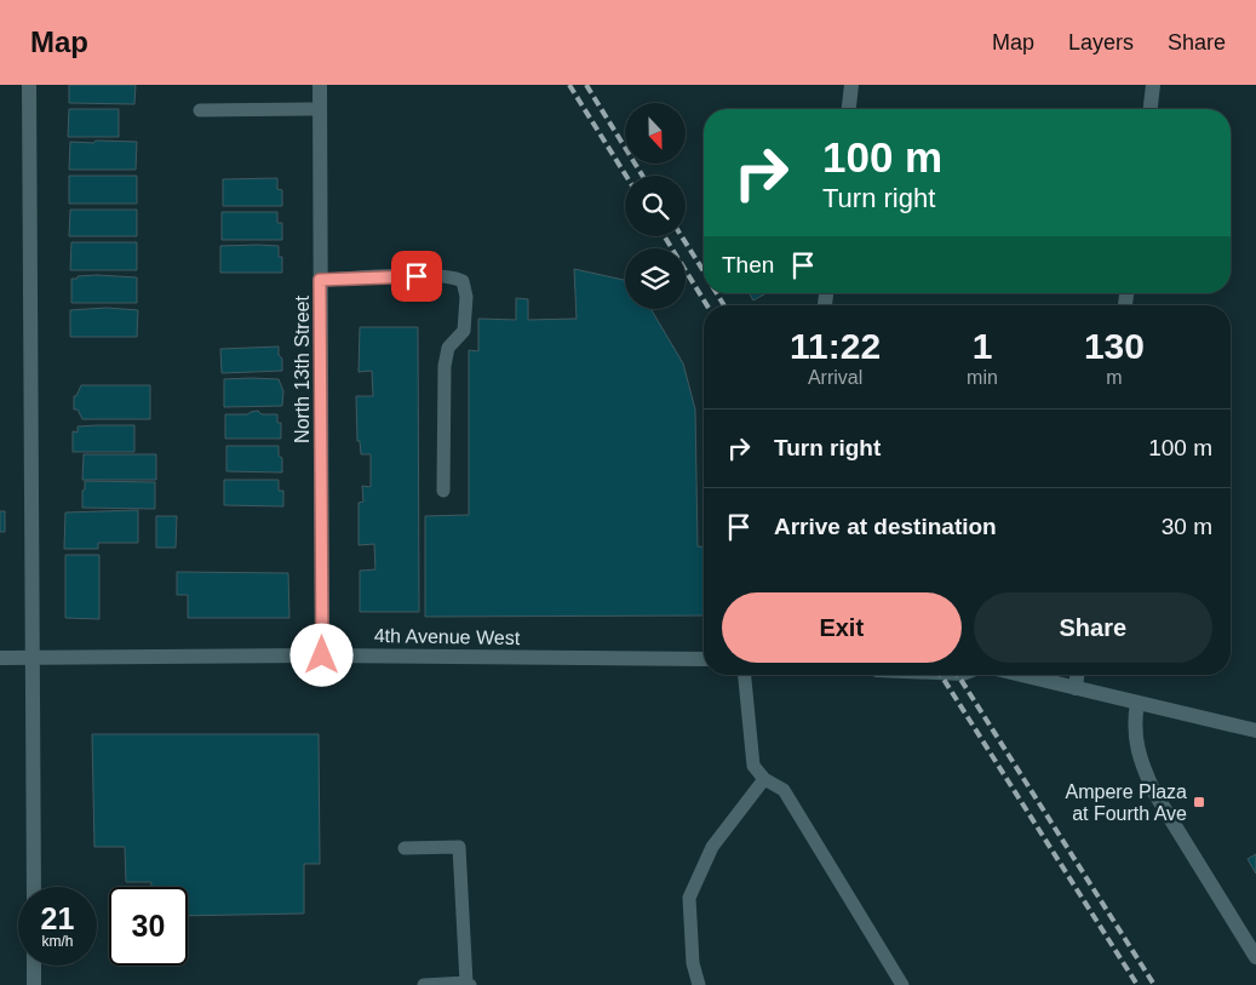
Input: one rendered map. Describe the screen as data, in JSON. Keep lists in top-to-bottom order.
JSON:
{
  "streets": {
    "street": ["North 13th Street", "4th Avenue West"]
  },
  "crossings": [
    ["North 13th Street", "4th Avenue West"]
  ],
  "places": {
    "transit": ["Ampere Plaza at Fourth Ave"]
  },
  "north": "bottom",
  "page": {
    "header": "Map",
    "nav": ["Map", "Layers", "Share"],
    "turn": ["100 m", "Turn right"],
    "then": "Then",
    "eta": [
      "11:22",
      "Arrival",
      "1",
      "min",
      "130",
      "m"
    ],
    "list": [
      {
        "name": "Turn right",
        "value": "100 m"
      },
      {
        "name": "Arrive at destination",
        "value": "30 m"
      }
    ],
    "buttons": ["Exit", "Share"],
    "speed": "21 km/h",
    "limit": "30"
  }
}
